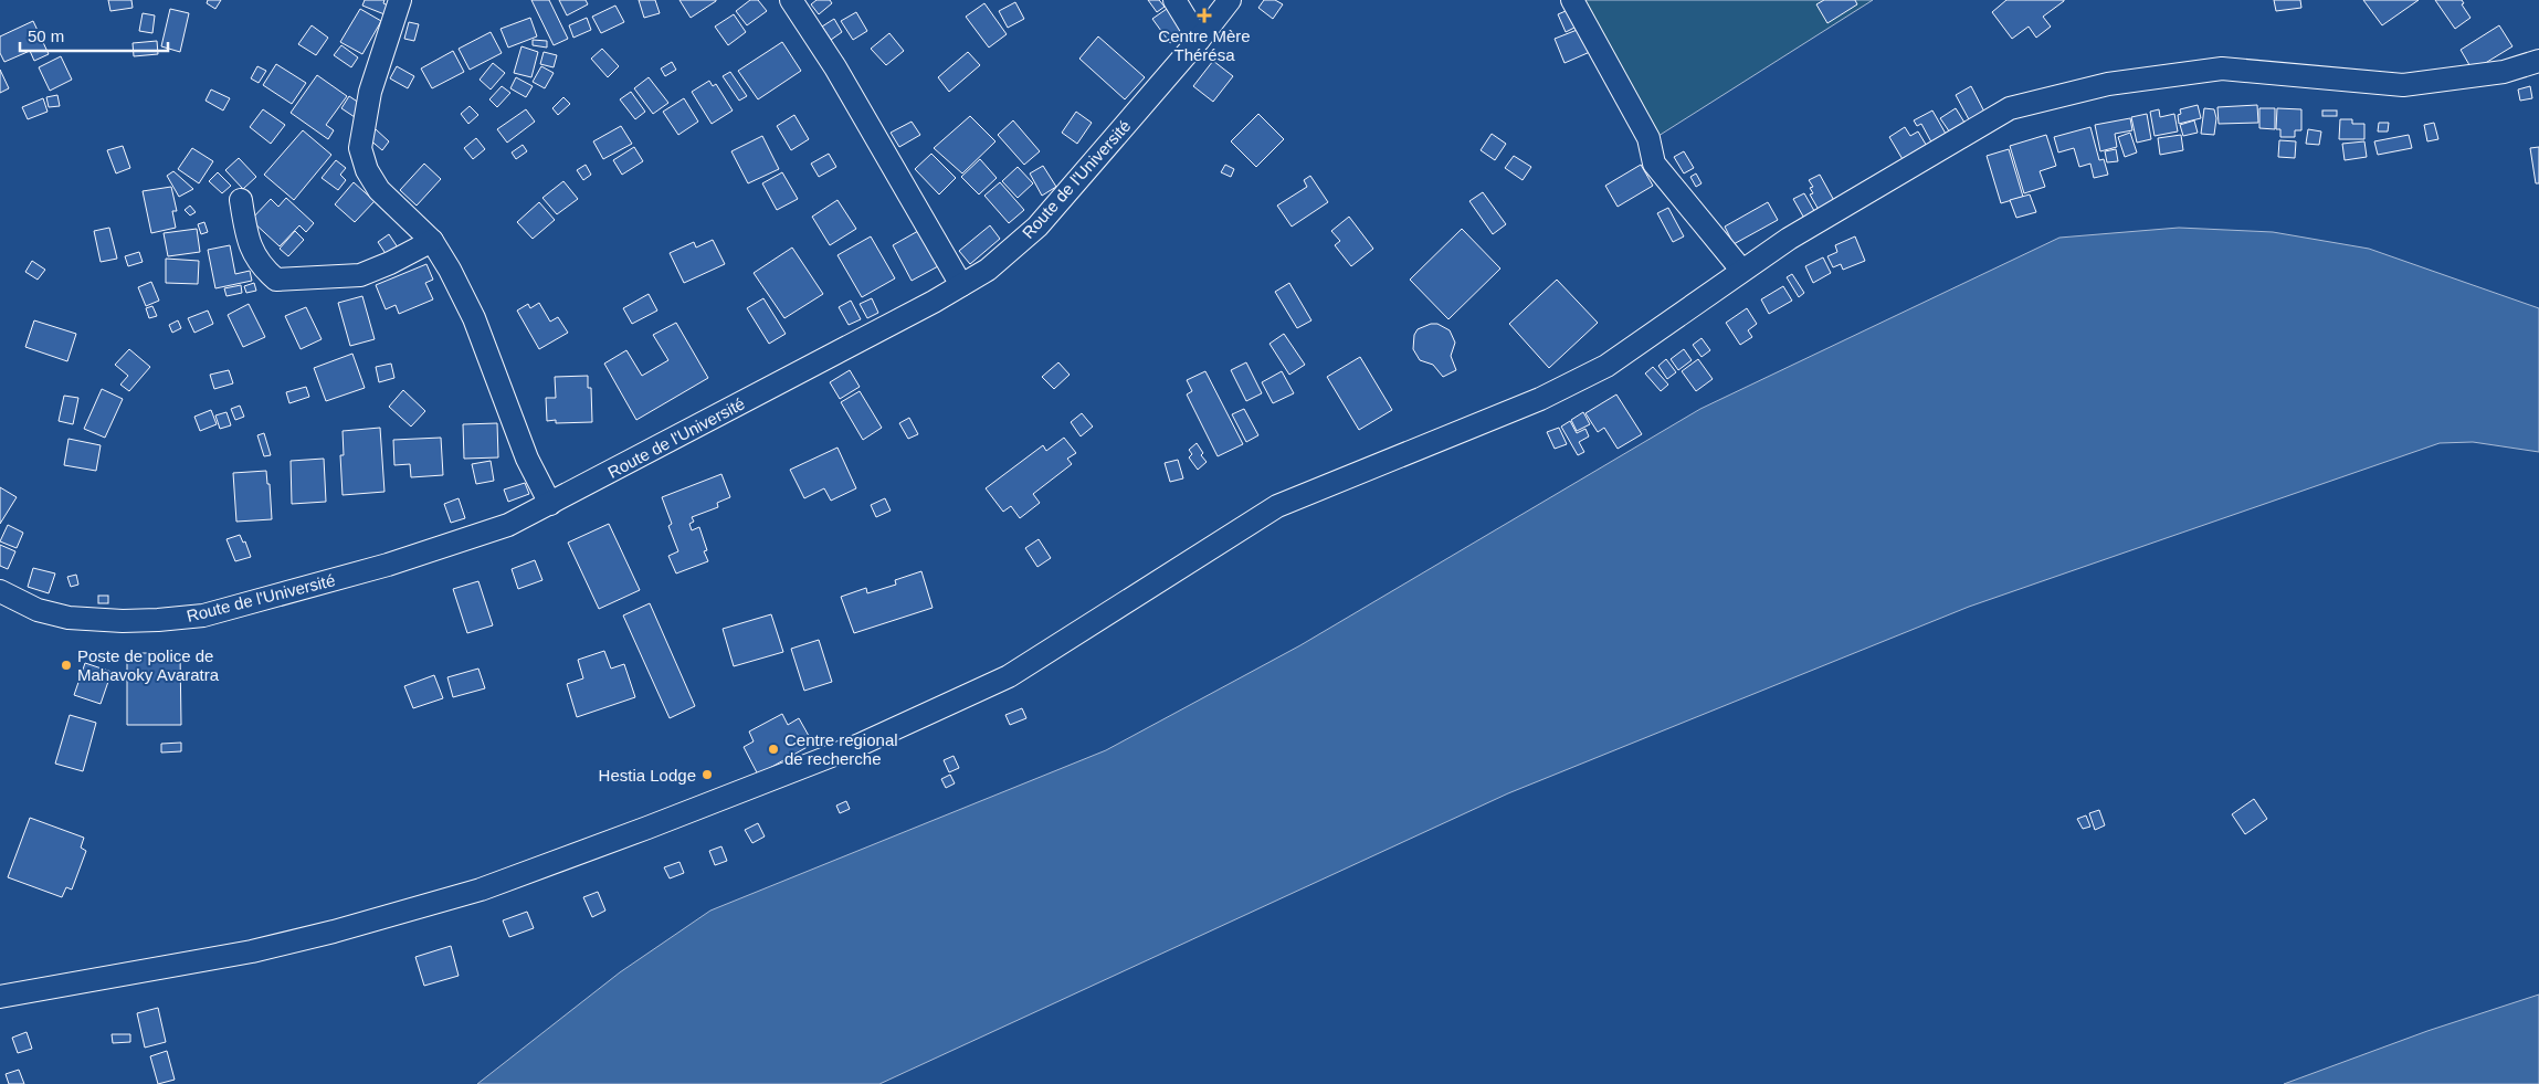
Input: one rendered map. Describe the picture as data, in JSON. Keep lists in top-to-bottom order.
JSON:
{
  "streets": {
    "street": ["Route de l'Université"]
  },
  "places": {
    "health": ["Centre Mère Thérésa"],
    "other": ["Poste de police de Mahavoky Avaratra", "Centre regional de recherche", "Hestia Lodge"]
  },
  "scale_bar": "50 m"
}
